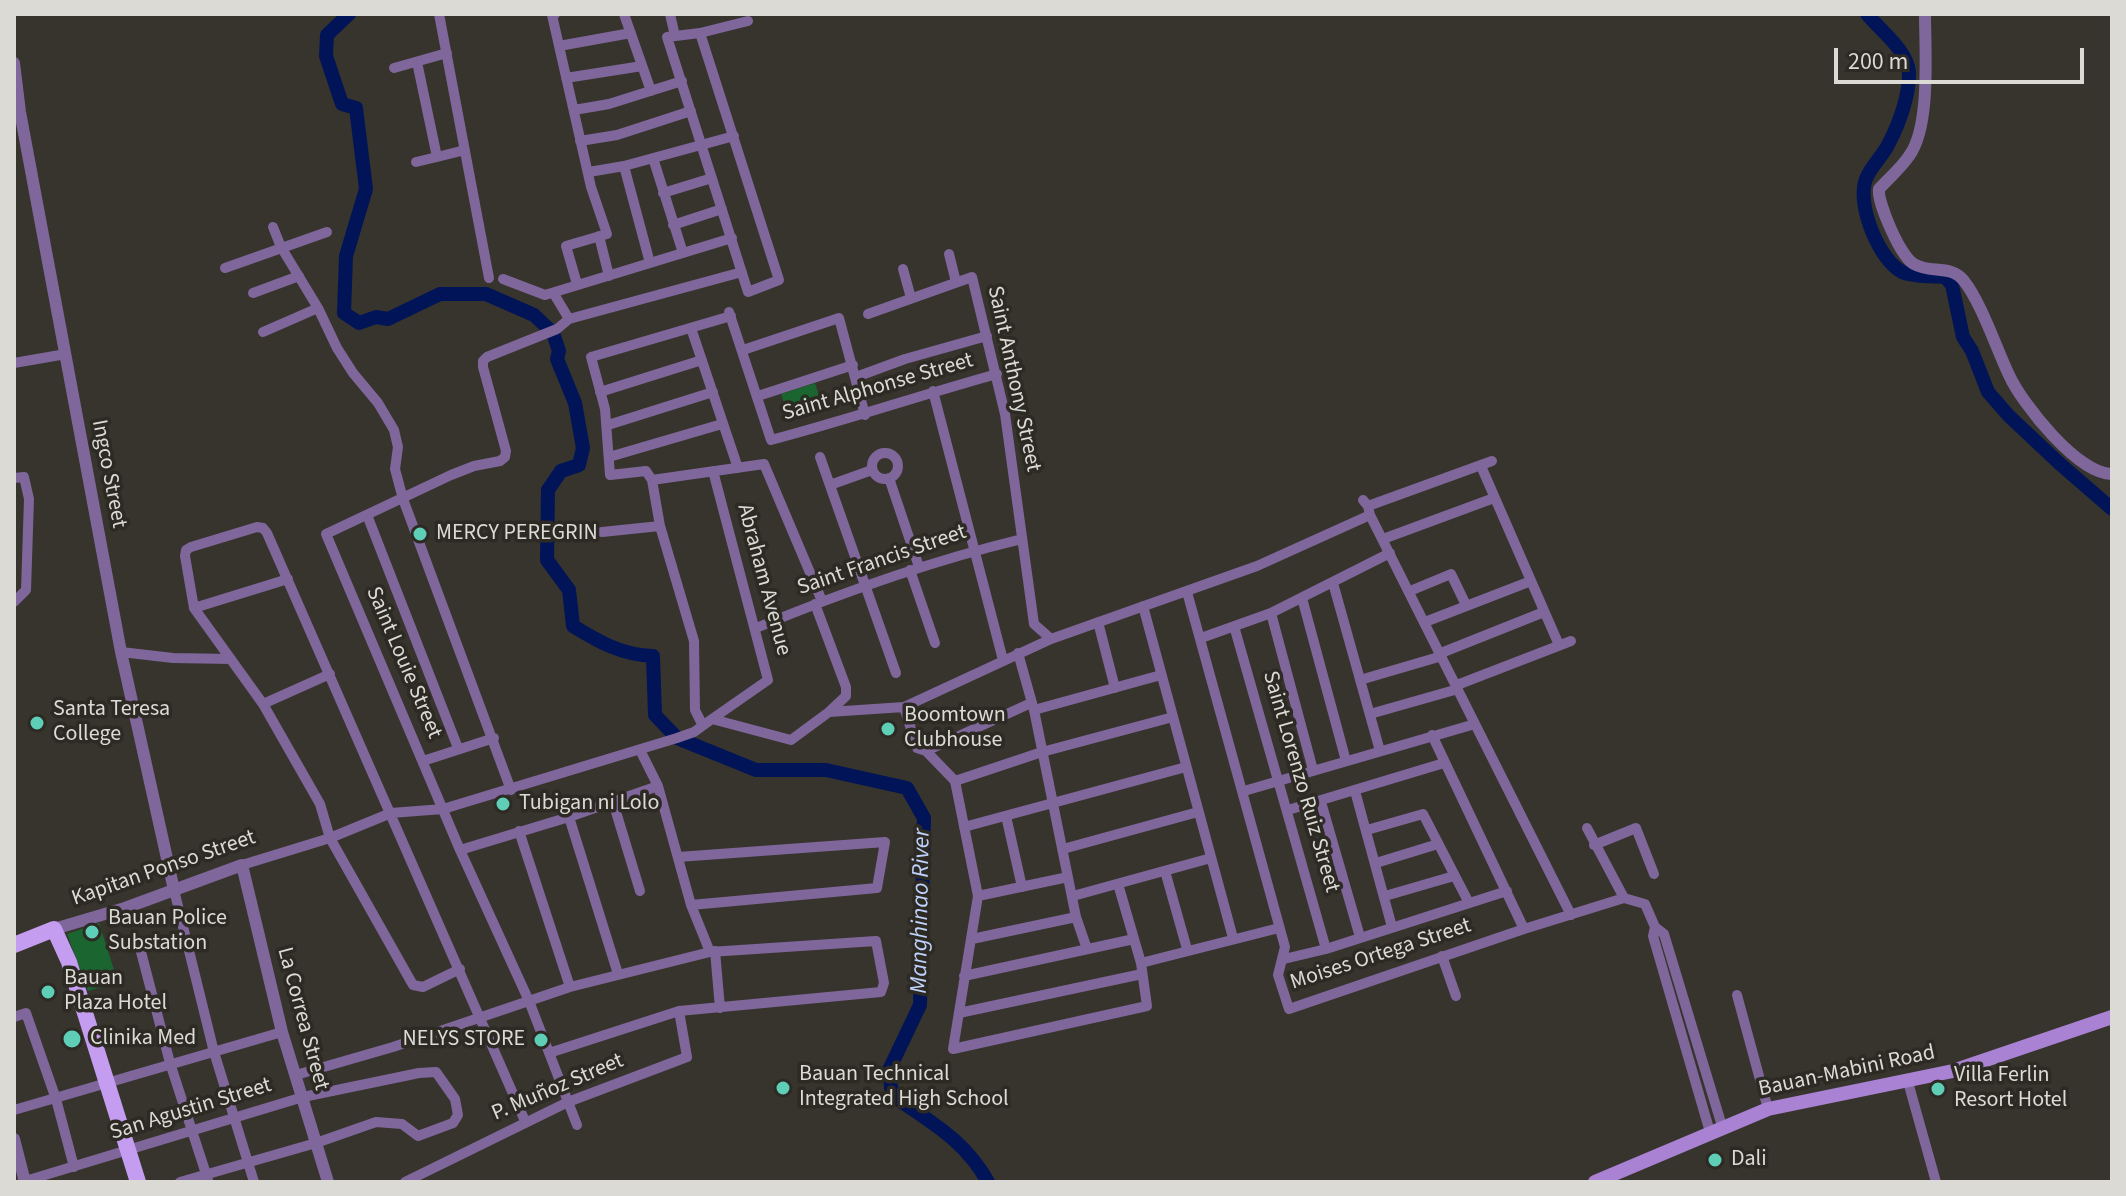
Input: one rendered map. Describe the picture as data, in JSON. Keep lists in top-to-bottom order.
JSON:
{
  "streets": {
    "main road": ["Kapitan Ponso Street", "Bauan-Mabini Road"],
    "street": [
      "Saint Anthony Street",
      "Saint Alphonse Street",
      "Ingco Street",
      "Saint Francis Street",
      "Abraham Avenue",
      "Saint Louie Street",
      "Saint Lorenzo Ruiz Street",
      "Moises Ortega Street",
      "La Correa Street",
      "P. Muñoz Street",
      "San Agustin Street"
    ]
  },
  "crossings": [
    ["Saint Anthony Street", "Saint Alphonse Street"],
    ["Saint Anthony Street", "Saint Francis Street"],
    ["Ingco Street", "Kapitan Ponso Street"],
    ["Saint Francis Street", "Abraham Avenue"],
    ["Abraham Avenue", "Kapitan Ponso Street"],
    ["Saint Louie Street", "Kapitan Ponso Street"],
    ["Saint Louie Street", "P. Muñoz Street"],
    ["Kapitan Ponso Street", "La Correa Street"],
    ["La Correa Street", "San Agustin Street"]
  ],
  "water": ["Manghinao River"],
  "places": [
    "MERCY PEREGRIN",
    "Santa Teresa College",
    "Boomtown Clubhouse",
    "Tubigan ni Lolo",
    "Bauan Police Substation",
    "Bauan Plaza Hotel",
    "Clinika Med",
    "NELYS STORE",
    "Bauan Technical Integrated High School",
    "Villa Ferlin Resort Hotel",
    "Dali"
  ],
  "scale_bar": "200 m"
}
